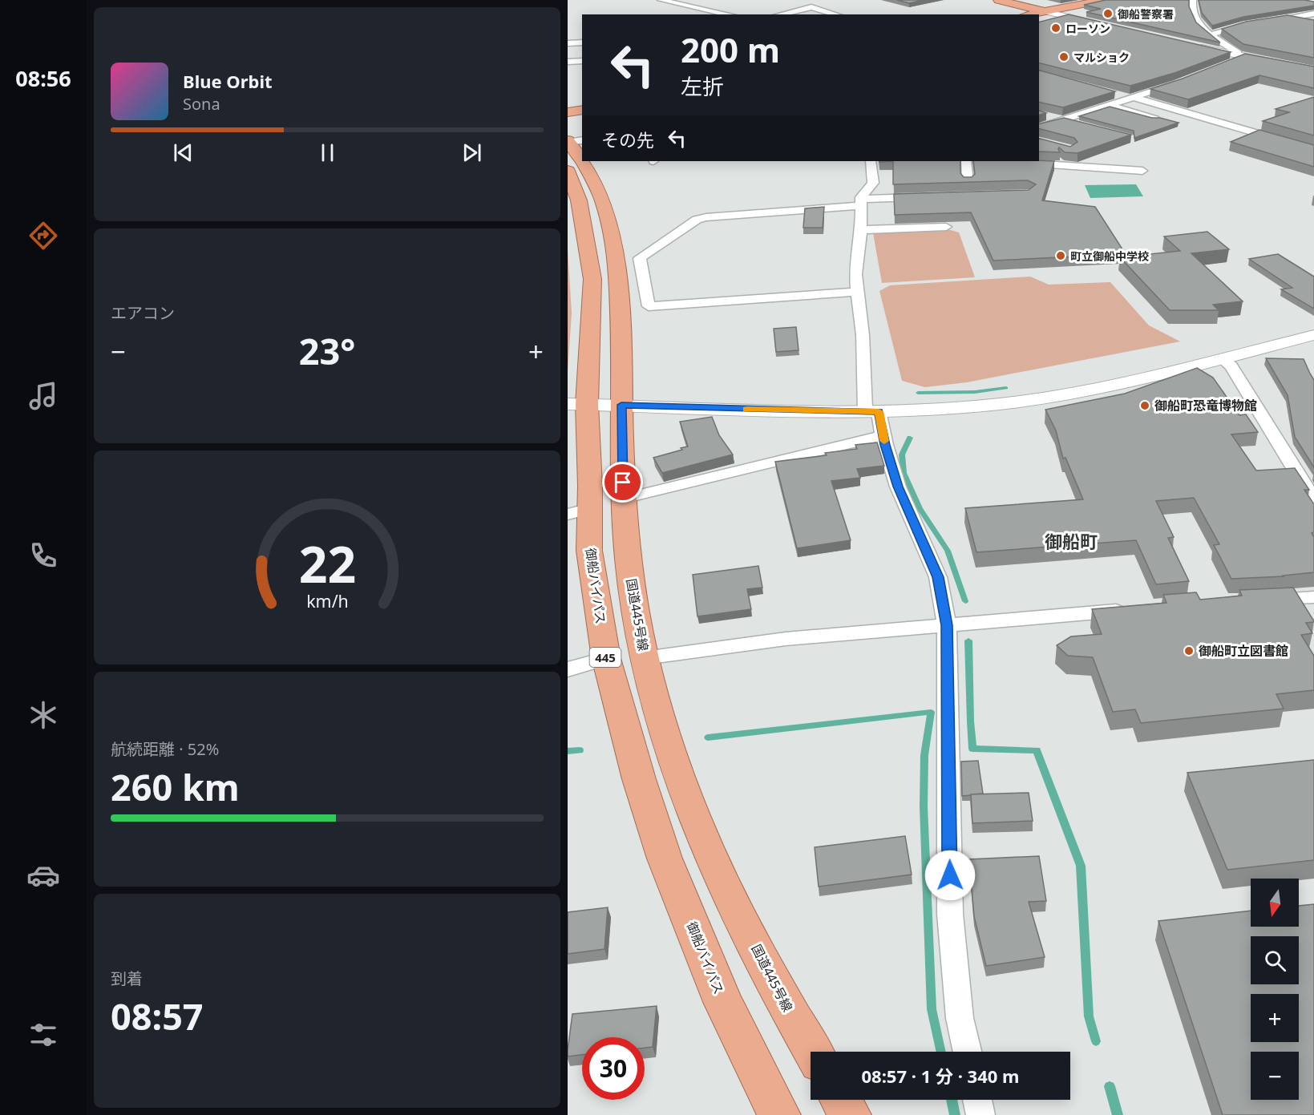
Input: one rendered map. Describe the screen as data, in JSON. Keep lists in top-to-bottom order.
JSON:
{
  "streets": {
    "highway": ["御船バイパス", "国道445号線", "445"]
  },
  "districts": ["御船町"],
  "places": [
    "御船警察署",
    "ローソン",
    "マルショク",
    "町立御船中学校",
    "御船町恐竜博物館",
    "御船町立図書館"
  ],
  "north": "bottom",
  "page": {
    "tabs": "08:56",
    "turn": ["200 m", "左折"],
    "song": ["Blue Orbit", "Sona"],
    "then": "その先",
    "tile": [
      "エアコン",
      ["航続距離 · 52%", "260 km"],
      ["到着", "08:57"]
    ],
    "heat": ["−", "23°", "+"],
    "map_buttons": ["+", "−"],
    "limit": "30",
    "trip": "08:57 · 1 分 · 340 m",
    "gauge": ["22", "km/h"]
  }
}
